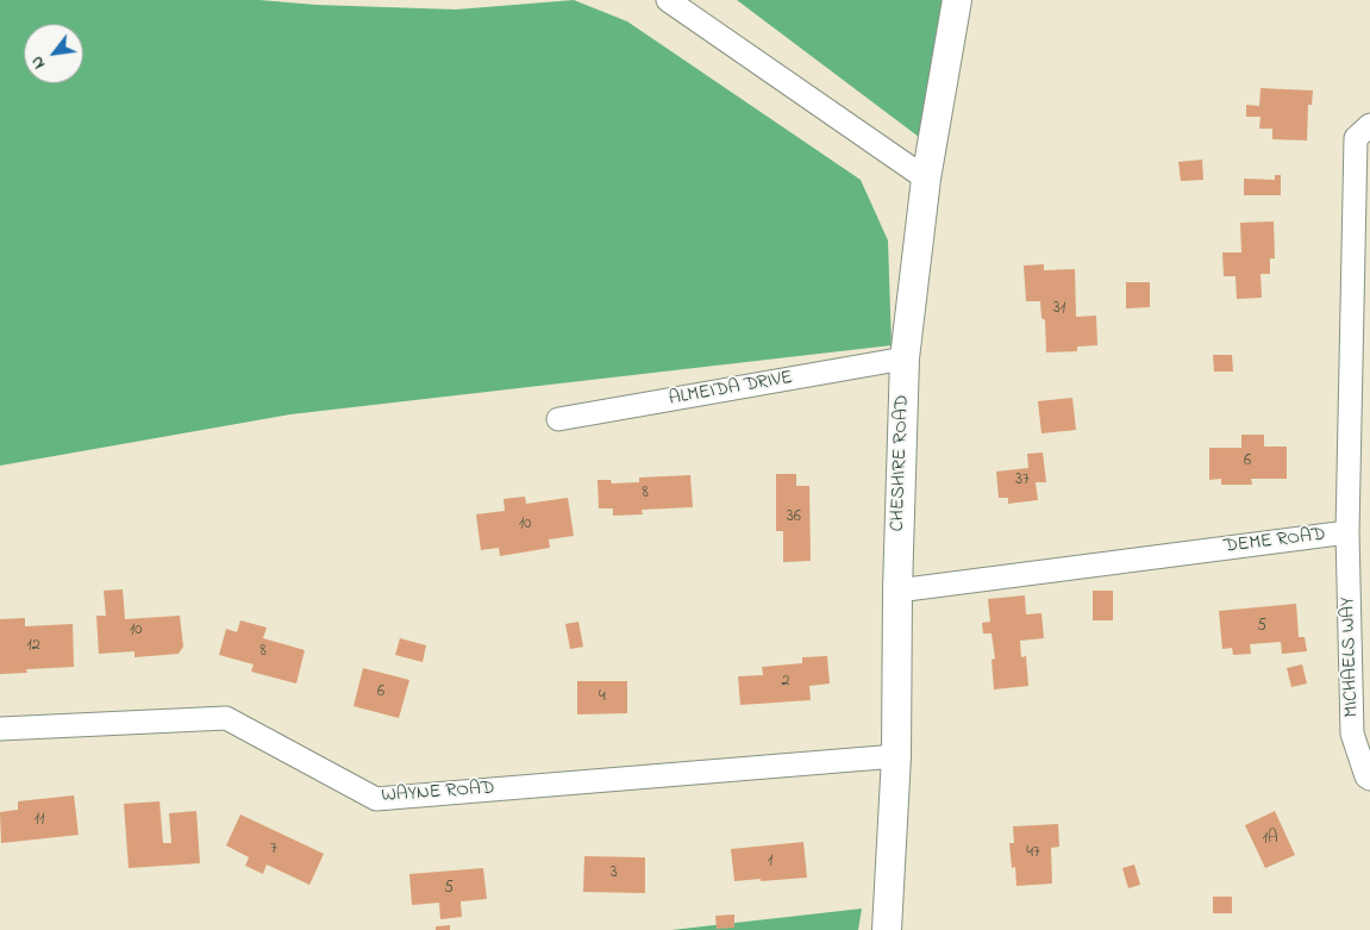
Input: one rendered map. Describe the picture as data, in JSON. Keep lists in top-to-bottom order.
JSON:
{
  "streets": {
    "street": [
      "ALMEIDA DRIVE",
      "CHESHIRE ROAD",
      "DEME ROAD",
      "MICHAELS WAY",
      "WAYNE ROAD"
    ]
  },
  "crossings": [
    ["ALMEIDA DRIVE", "CHESHIRE ROAD"],
    ["CHESHIRE ROAD", "DEME ROAD"],
    ["CHESHIRE ROAD", "WAYNE ROAD"],
    ["DEME ROAD", "MICHAELS WAY"]
  ],
  "house_numbers": [
    "31",
    "6",
    "37",
    "8",
    "36",
    "10",
    "5",
    "10",
    "12",
    "8",
    "2",
    "6",
    "4",
    "11",
    "1A",
    "7",
    "47",
    "1",
    "3",
    "5"
  ],
  "north": "bottom left"
}
